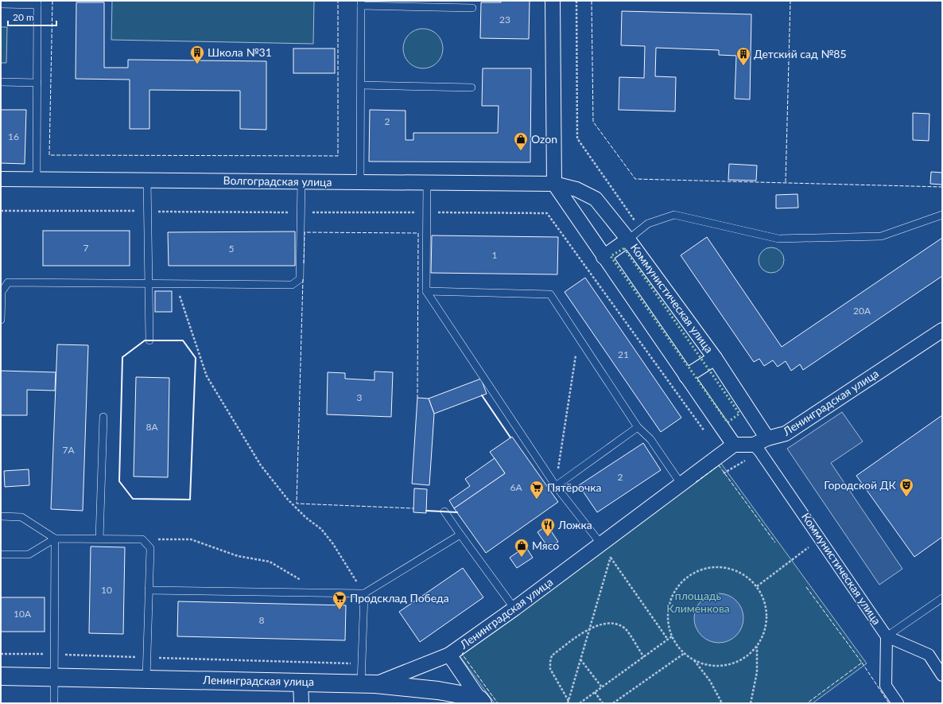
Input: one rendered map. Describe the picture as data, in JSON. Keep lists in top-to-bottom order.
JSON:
{
  "streets": {
    "street": ["Волгоградская улица", "Коммунистическая улица", "Ленинградская улица"]
  },
  "crossings": [
    ["Волгоградская улица", "Коммунистическая улица"],
    ["Коммунистическая улица", "Ленинградская улица"]
  ],
  "parks": ["площадь Клименкова"],
  "places": {
    "building": ["Школа №31", "Детский сад №85"],
    "shop": ["Ozon", "Мясо"],
    "theatre": ["Городской ДК"],
    "supermarket": ["Пятёрочка", "Продсклад Победа"],
    "restaurant": ["Ложка"]
  },
  "house_numbers": [
    "23",
    "2",
    "16",
    "7",
    "5",
    "1",
    "20А",
    "21",
    "3",
    "8А",
    "7А",
    "2",
    "6А",
    "10",
    "10А",
    "8"
  ],
  "scale_bar": "20 m"
}
